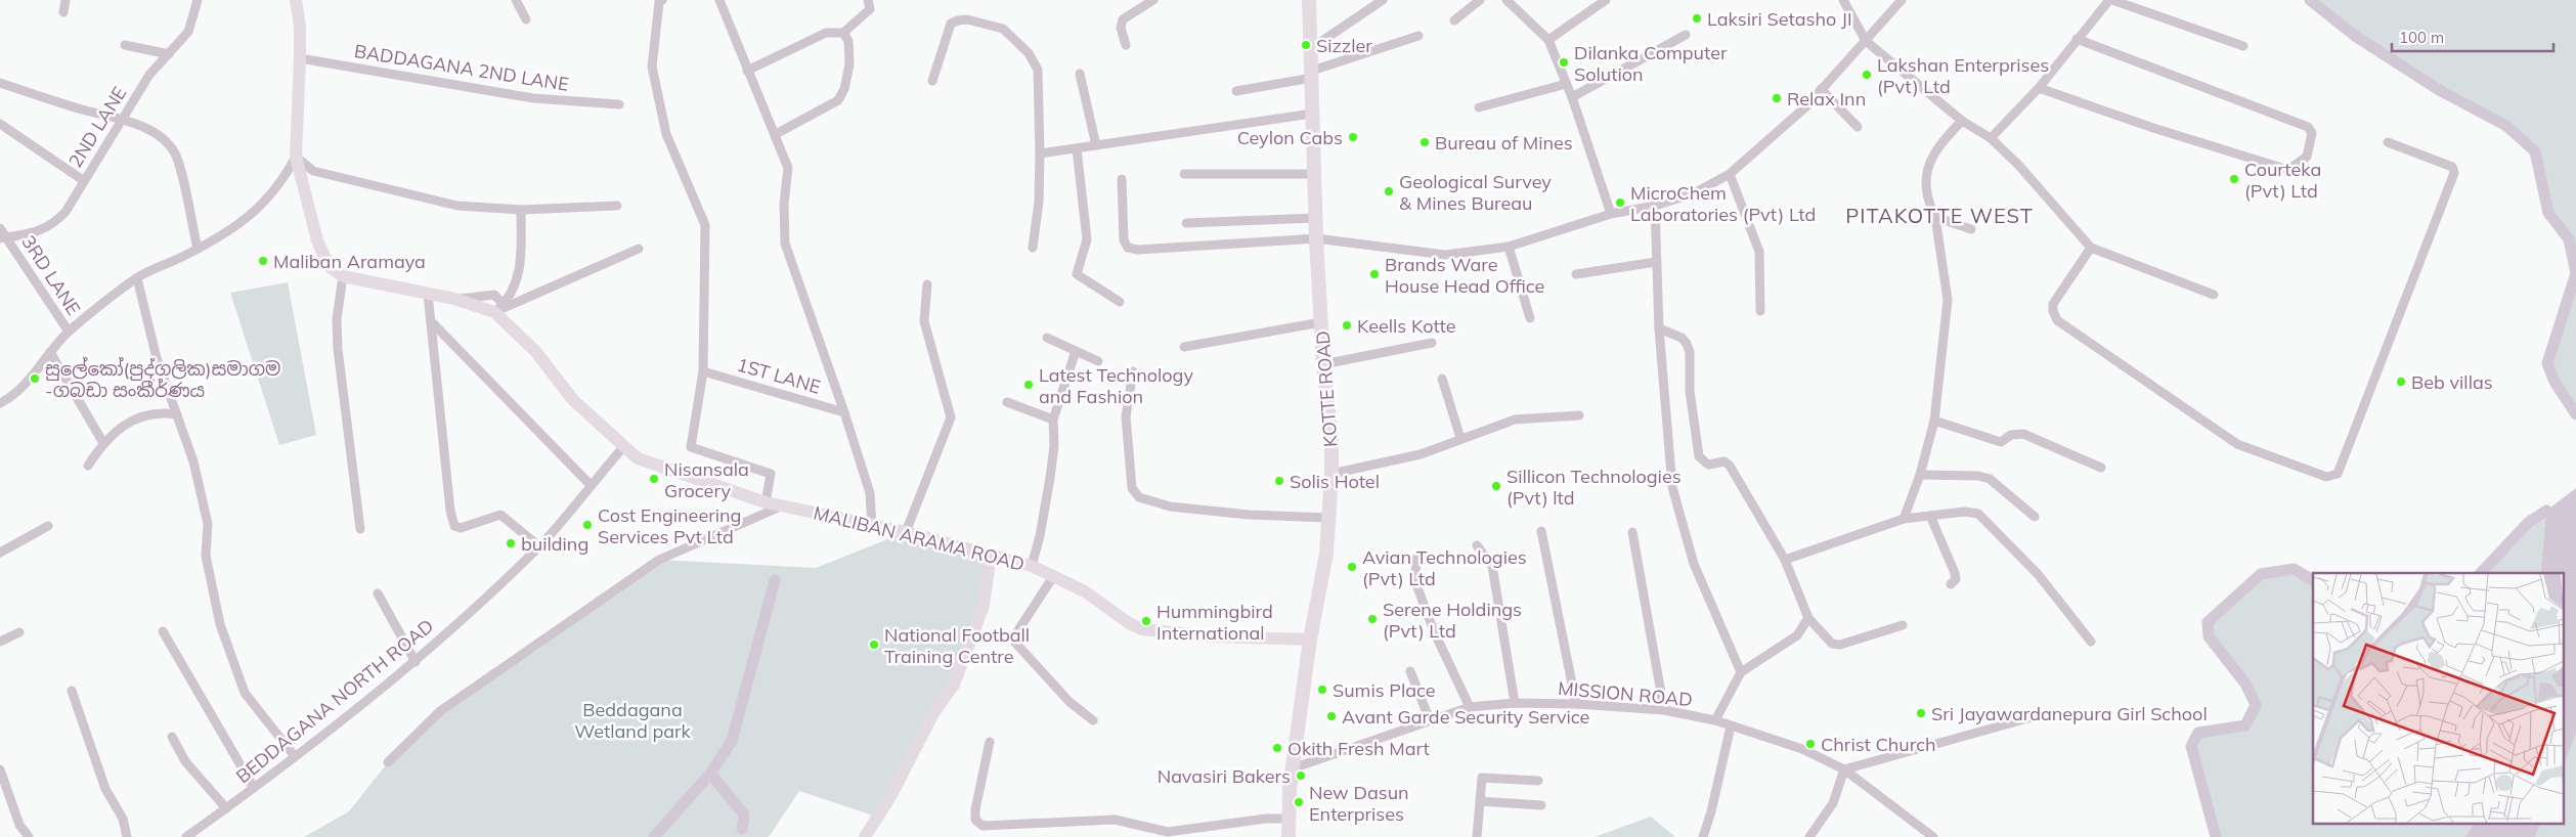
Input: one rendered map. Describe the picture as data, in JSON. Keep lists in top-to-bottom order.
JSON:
{
  "streets": {
    "main road": ["KOTTE ROAD"],
    "street": [
      "BADDAGANA 2ND LANE",
      "2ND LANE",
      "3RD LANE",
      "1ST LANE",
      "MALIBAN ARAMA ROAD",
      "MISSION ROAD",
      "BEDDAGANA NORTH ROAD"
    ]
  },
  "crossings": [
    ["2ND LANE", "3RD LANE"],
    ["KOTTE ROAD", "MALIBAN ARAMA ROAD"],
    ["KOTTE ROAD", "MISSION ROAD"],
    ["MALIBAN ARAMA ROAD", "BEDDAGANA NORTH ROAD"]
  ],
  "districts": ["PITAKOTTE WEST"],
  "parks": ["Beddagana Wetland park"],
  "places": [
    "Laksiri Setasho JI",
    "Sizzler",
    "Dilanka Computer Solution",
    "Lakshan Enterprises (Pvt) Ltd",
    "Relax Inn",
    "Ceylon Cabs",
    "Bureau of Mines",
    "Courteka (Pvt) Ltd",
    "Geological Survey & Mines Bureau",
    "MicroChem Laboratories (Pvt) Ltd",
    "Maliban Aramaya",
    "Brands Ware House Head Office",
    "Keells Kotte",
    "සුලේකෝ(පුද්ගලික)සමාගම -ගබඩා සංකීර්ණය",
    "Beb villas",
    "Latest Technology and Fashion",
    "Nisansala Grocery",
    "Solis Hotel",
    "Sillicon Technologies (Pvt) ltd",
    "Cost Engineering Services Pvt Ltd",
    "building",
    "Avian Technologies (Pvt) Ltd",
    "Serene Holdings (Pvt) Ltd",
    "Hummingbird International",
    "National Football Training Centre",
    "Sumis Place",
    "Sri Jayawardanepura Girl School",
    "Avant Garde Security Service",
    "Christ Church",
    "Okith Fresh Mart",
    "Navasiri Bakers",
    "New Dasun Enterprises"
  ],
  "scale_bar": "100 m"
}
